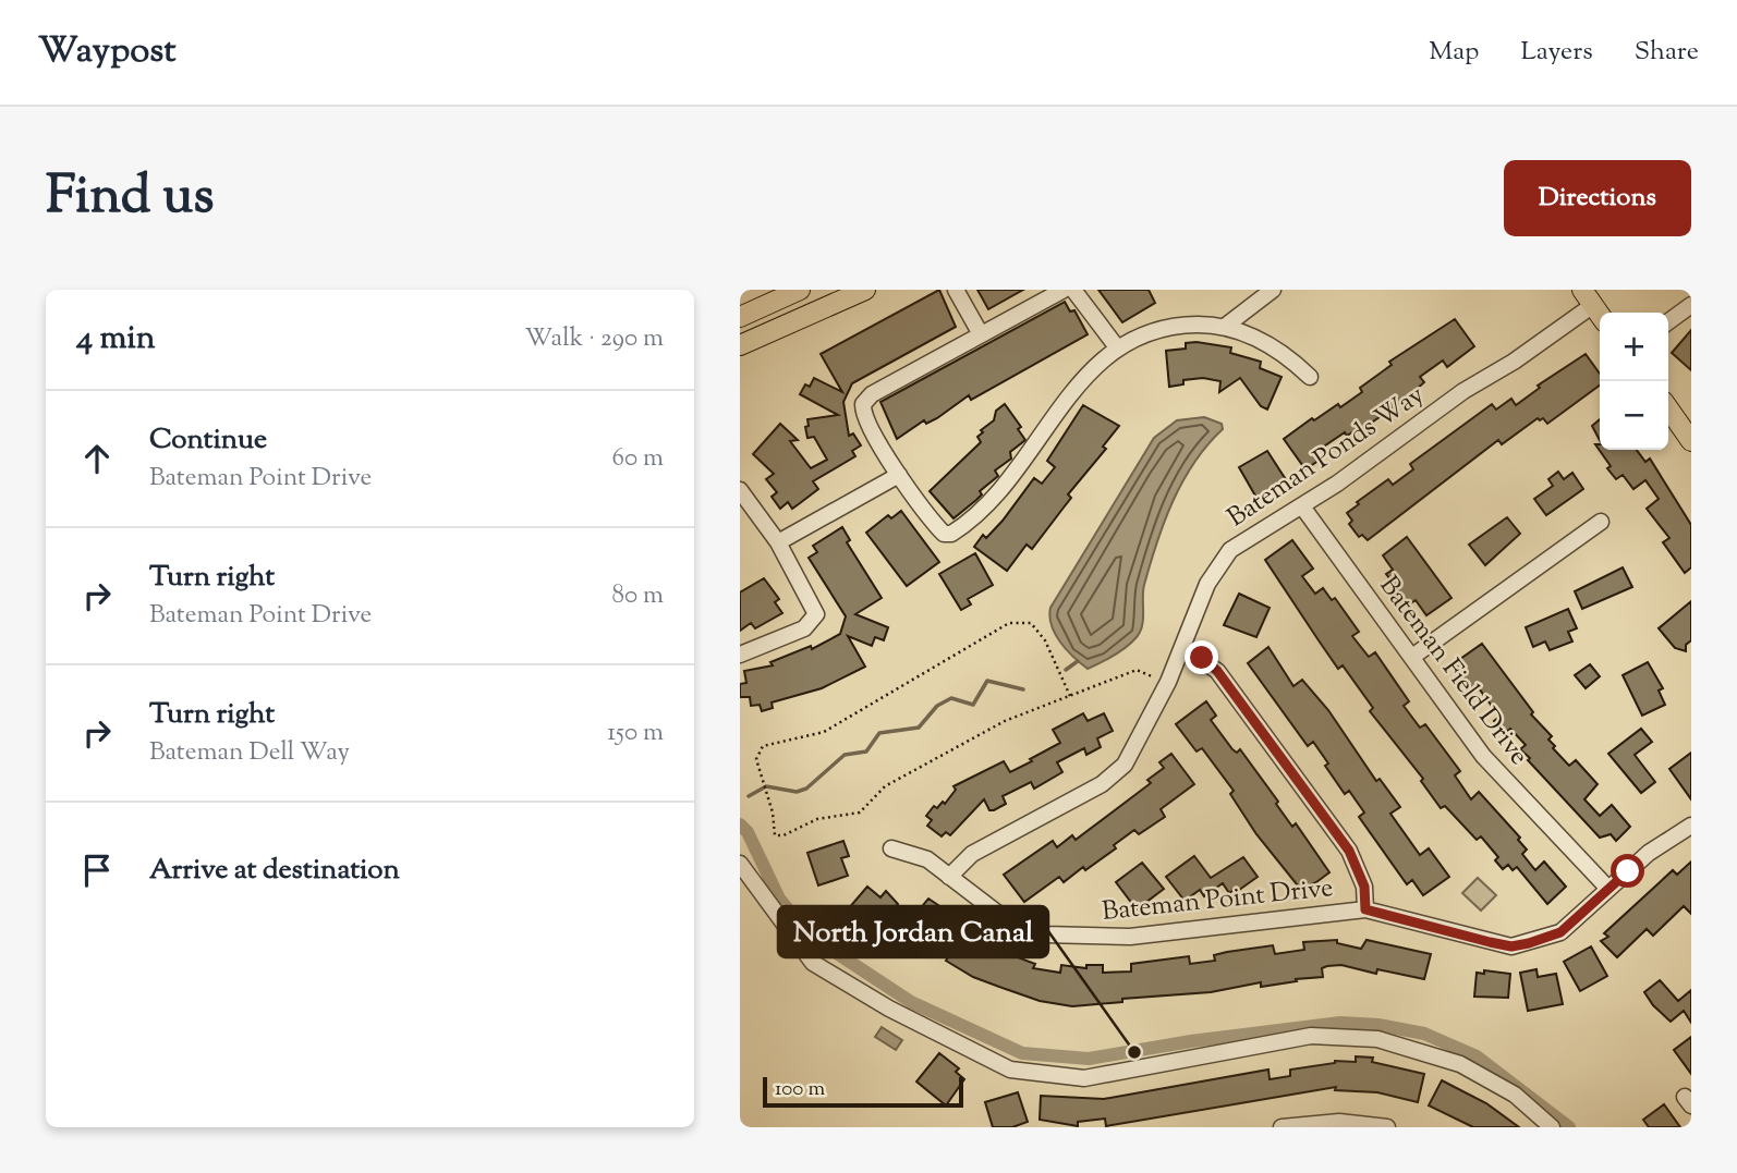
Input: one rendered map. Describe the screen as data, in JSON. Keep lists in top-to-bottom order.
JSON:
{
  "streets": {
    "street": ["Bateman Ponds Way", "Bateman Field Drive", "Bateman Point Drive"]
  },
  "crossings": [
    ["Bateman Ponds Way", "Bateman Field Drive"],
    ["Bateman Ponds Way", "Bateman Point Drive"],
    ["Bateman Field Drive", "Bateman Point Drive"]
  ],
  "places": ["North Jordan Canal"],
  "scale_bar": "100 m",
  "page": {
    "header": "Waypost",
    "nav": ["Map", "Layers", "Share"],
    "title": "Find us",
    "buttons": "Directions",
    "heading": ["4 min", "Walk · 290 m"],
    "map_buttons": ["+", "−"],
    "list": [
      ["Continue", "Bateman Point Drive", "60 m"],
      ["Turn right", "Bateman Point Drive", "80 m"],
      ["Turn right", "Bateman Dell Way", "150 m"],
      "Arrive at destination"
    ],
    "scale": "100 m"
  }
}
